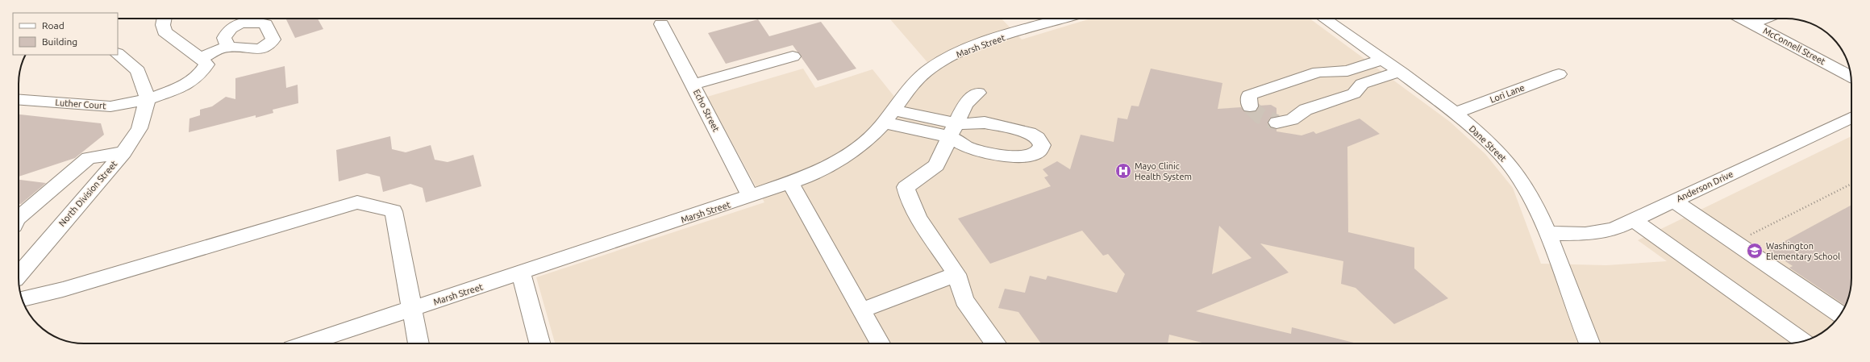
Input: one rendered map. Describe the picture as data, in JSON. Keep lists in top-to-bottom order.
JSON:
{
  "streets": {
    "street": [
      "Marsh Street",
      "McConnell Street",
      "Lori Lane",
      "Luther Court",
      "Echo Street",
      "Dane Street",
      "Anderson Drive",
      "North Division Street"
    ]
  },
  "crossings": [
    ["Marsh Street", "Echo Street"],
    ["Lori Lane", "Dane Street"],
    ["Luther Court", "North Division Street"],
    ["Dane Street", "Anderson Drive"]
  ],
  "places": {
    "hospital": ["Mayo Clinic Health System"],
    "school or university": ["Washington Elementary School"]
  },
  "legend": ["Road", "Building"]
}
